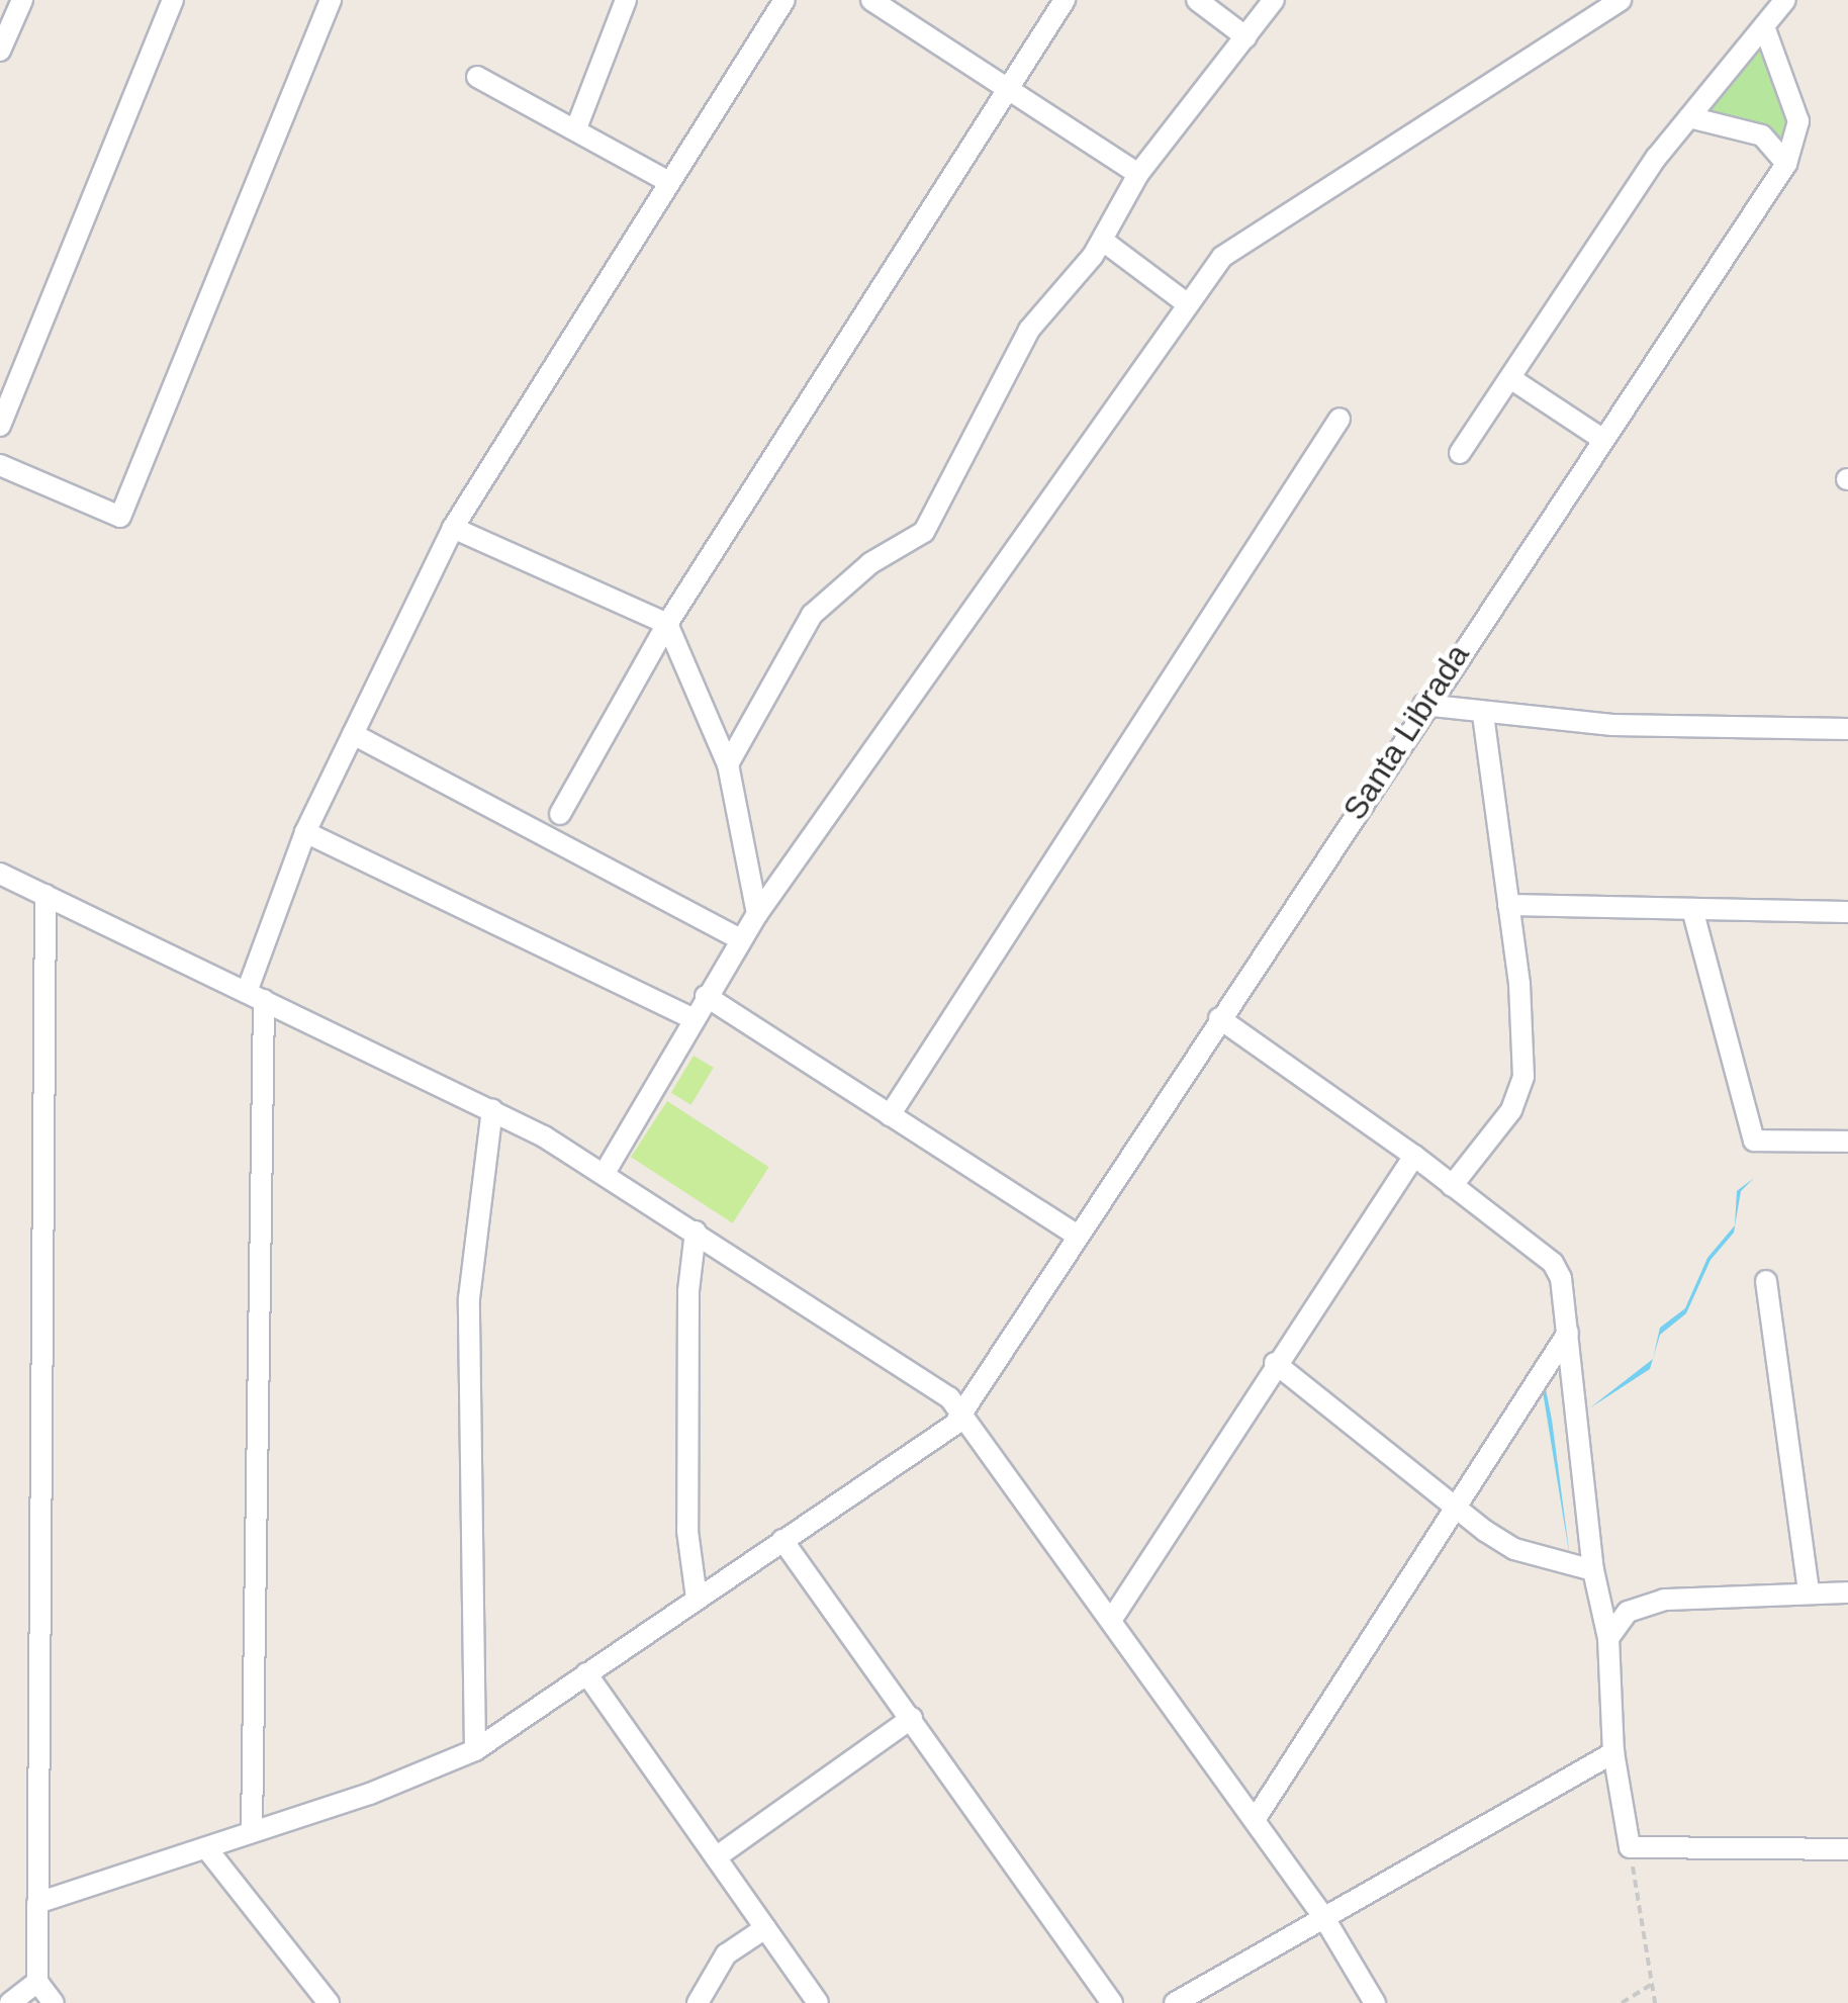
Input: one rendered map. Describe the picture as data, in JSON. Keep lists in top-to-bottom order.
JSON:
{
  "streets": {
    "street": ["Santa Librada"]
  }
}
